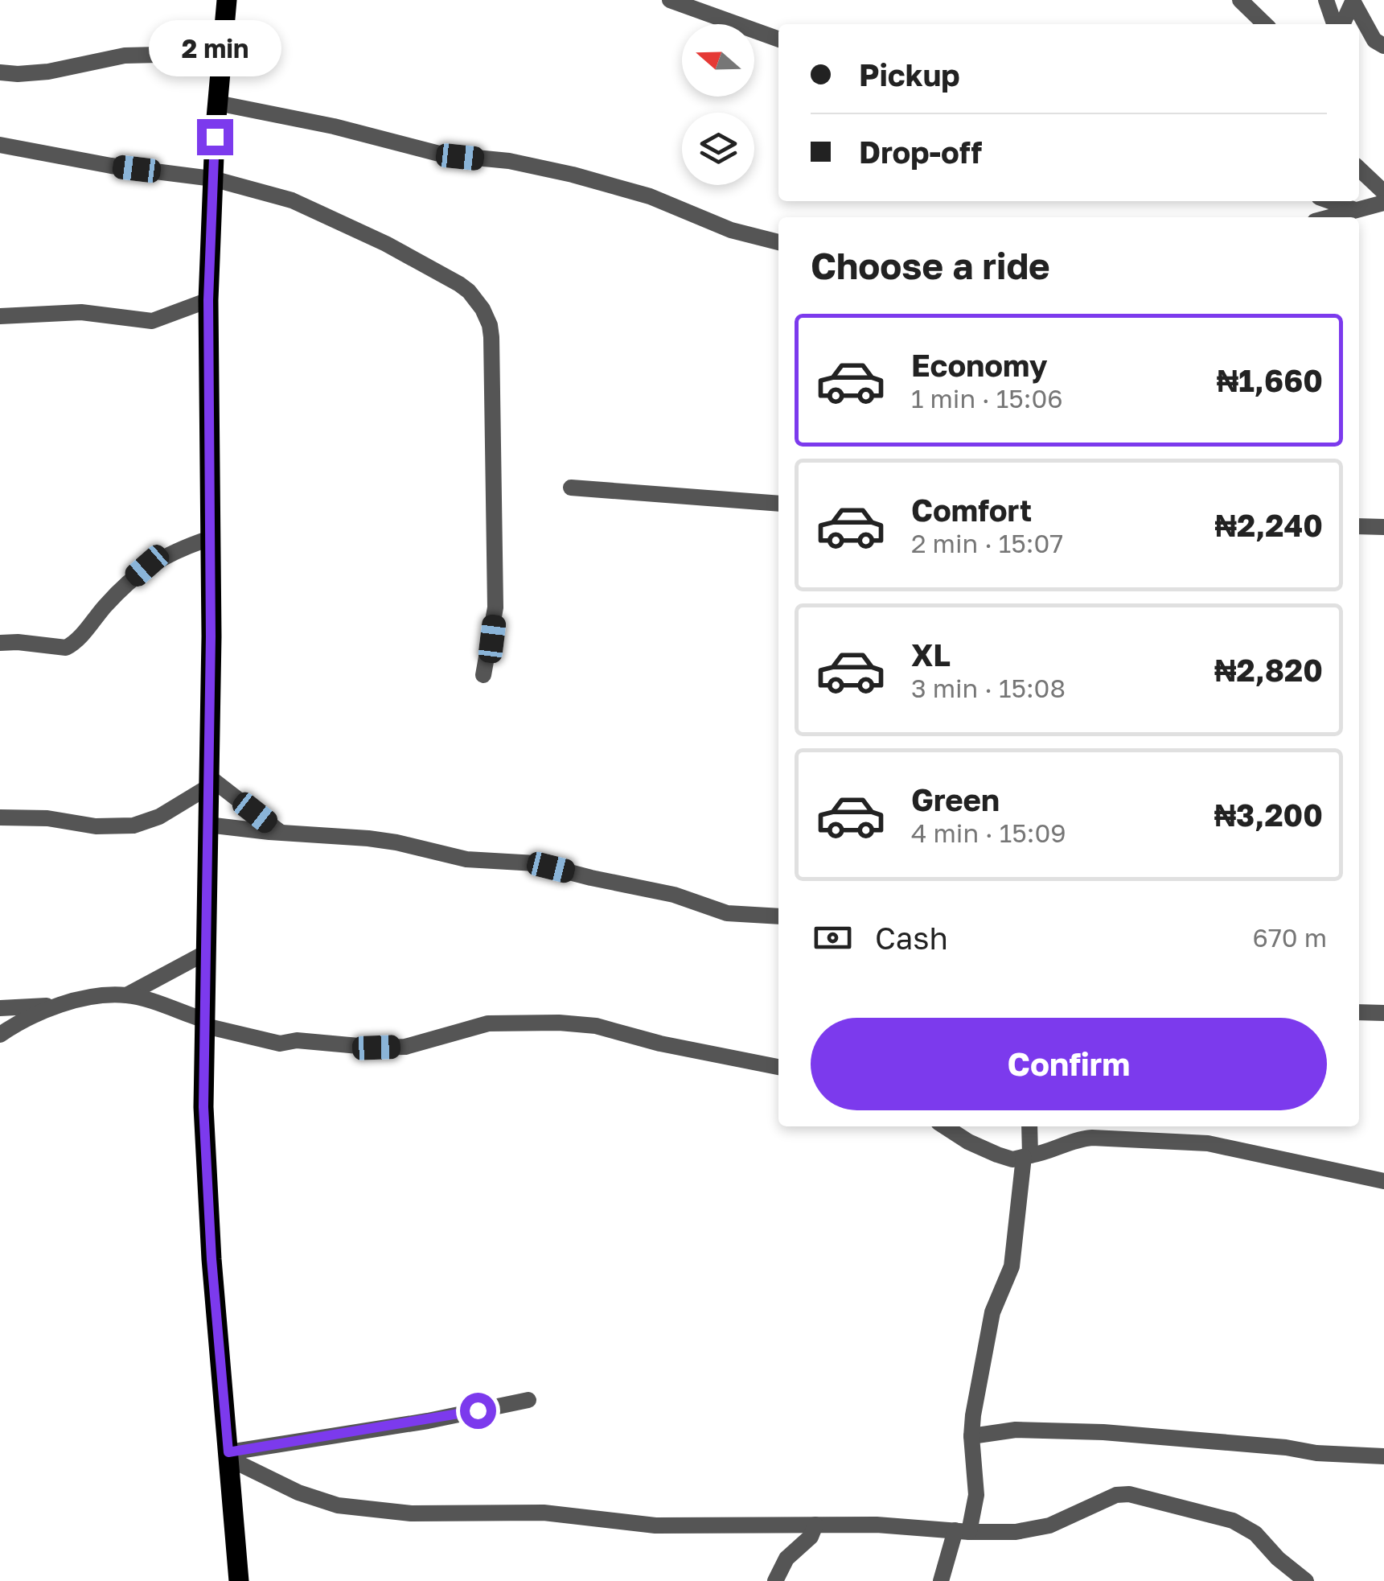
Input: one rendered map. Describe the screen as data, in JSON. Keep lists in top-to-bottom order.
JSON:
{
  "north": "left",
  "page": {
    "bubble": "2 min",
    "banner": ["Pickup", "Drop-off"],
    "heading": "Choose a ride",
    "list": [
      {
        "name": "Economy",
        "note": "1 min · 15:06",
        "value": "₦1,660"
      },
      {
        "name": "Comfort",
        "note": "2 min · 15:07",
        "value": "₦2,240"
      },
      {
        "name": "XL",
        "note": "3 min · 15:08",
        "value": "₦2,820"
      },
      {
        "name": "Green",
        "note": "4 min · 15:09",
        "value": "₦3,200"
      }
    ],
    "pay": ["Cash", "670 m"],
    "buttons": "Confirm"
  }
}
